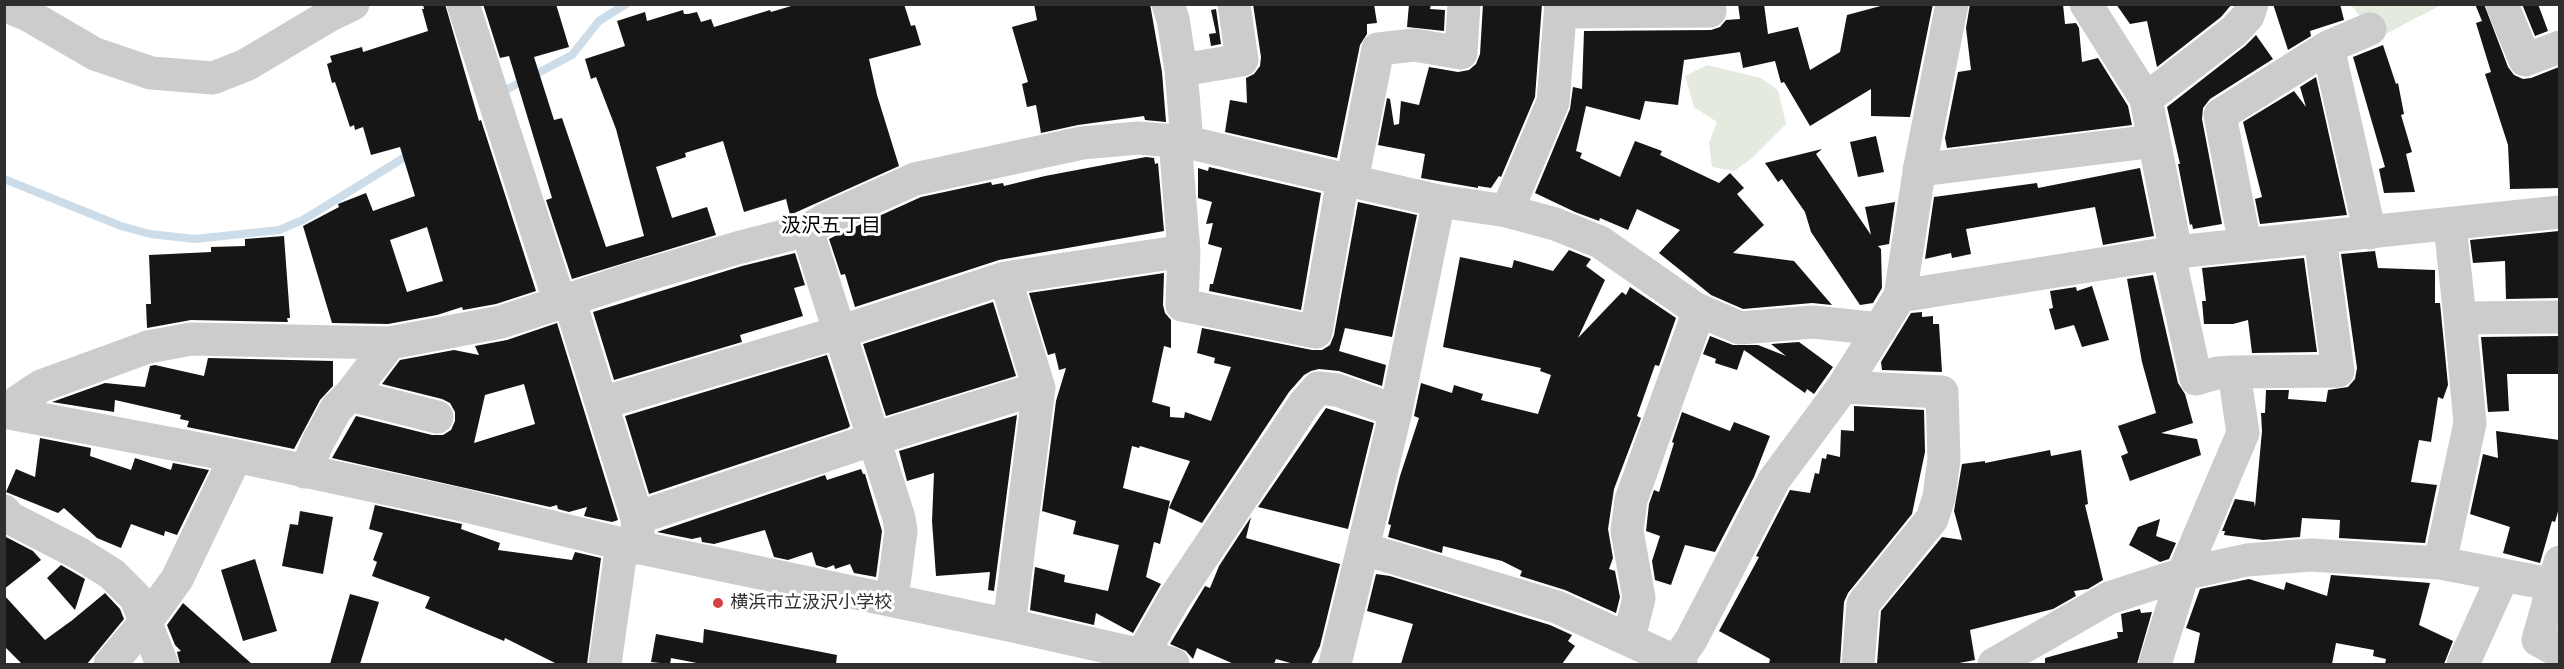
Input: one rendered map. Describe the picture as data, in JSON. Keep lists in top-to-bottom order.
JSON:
{
  "districts": ["汲沢五丁目"],
  "places": ["横浜市立汲沢小学校"]
}
